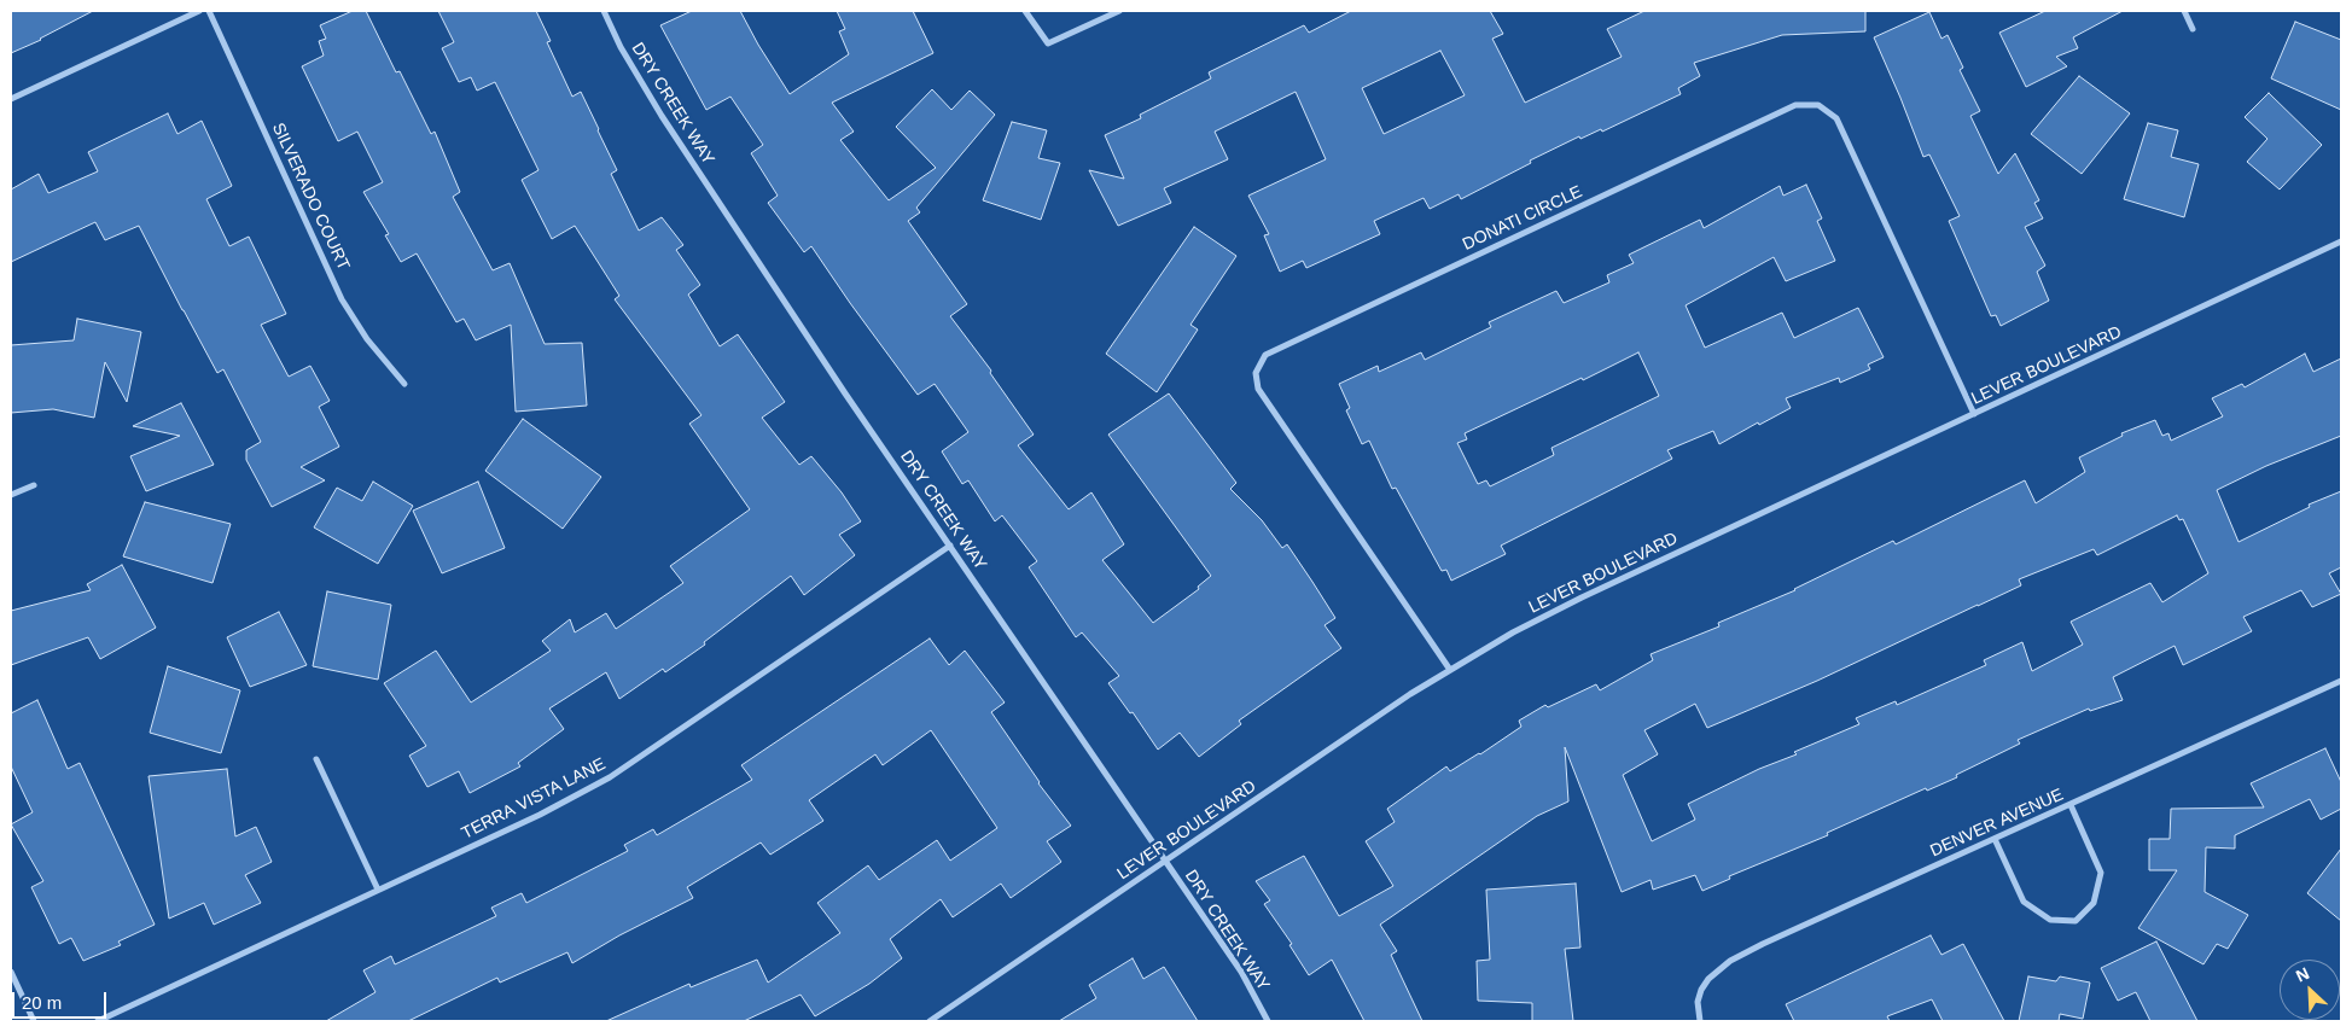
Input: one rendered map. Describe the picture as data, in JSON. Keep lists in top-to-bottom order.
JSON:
{
  "streets": {
    "street": [
      "DRY CREEK WAY",
      "SILVERADO COURT",
      "DONATI CIRCLE",
      "LEVER BOULEVARD",
      "TERRA VISTA LANE",
      "DENVER AVENUE"
    ]
  },
  "crossings": [
    ["DRY CREEK WAY", "LEVER BOULEVARD"],
    ["DRY CREEK WAY", "TERRA VISTA LANE"],
    ["DONATI CIRCLE", "LEVER BOULEVARD"]
  ],
  "scale_bar": "20 m",
  "north": "top left"
}
